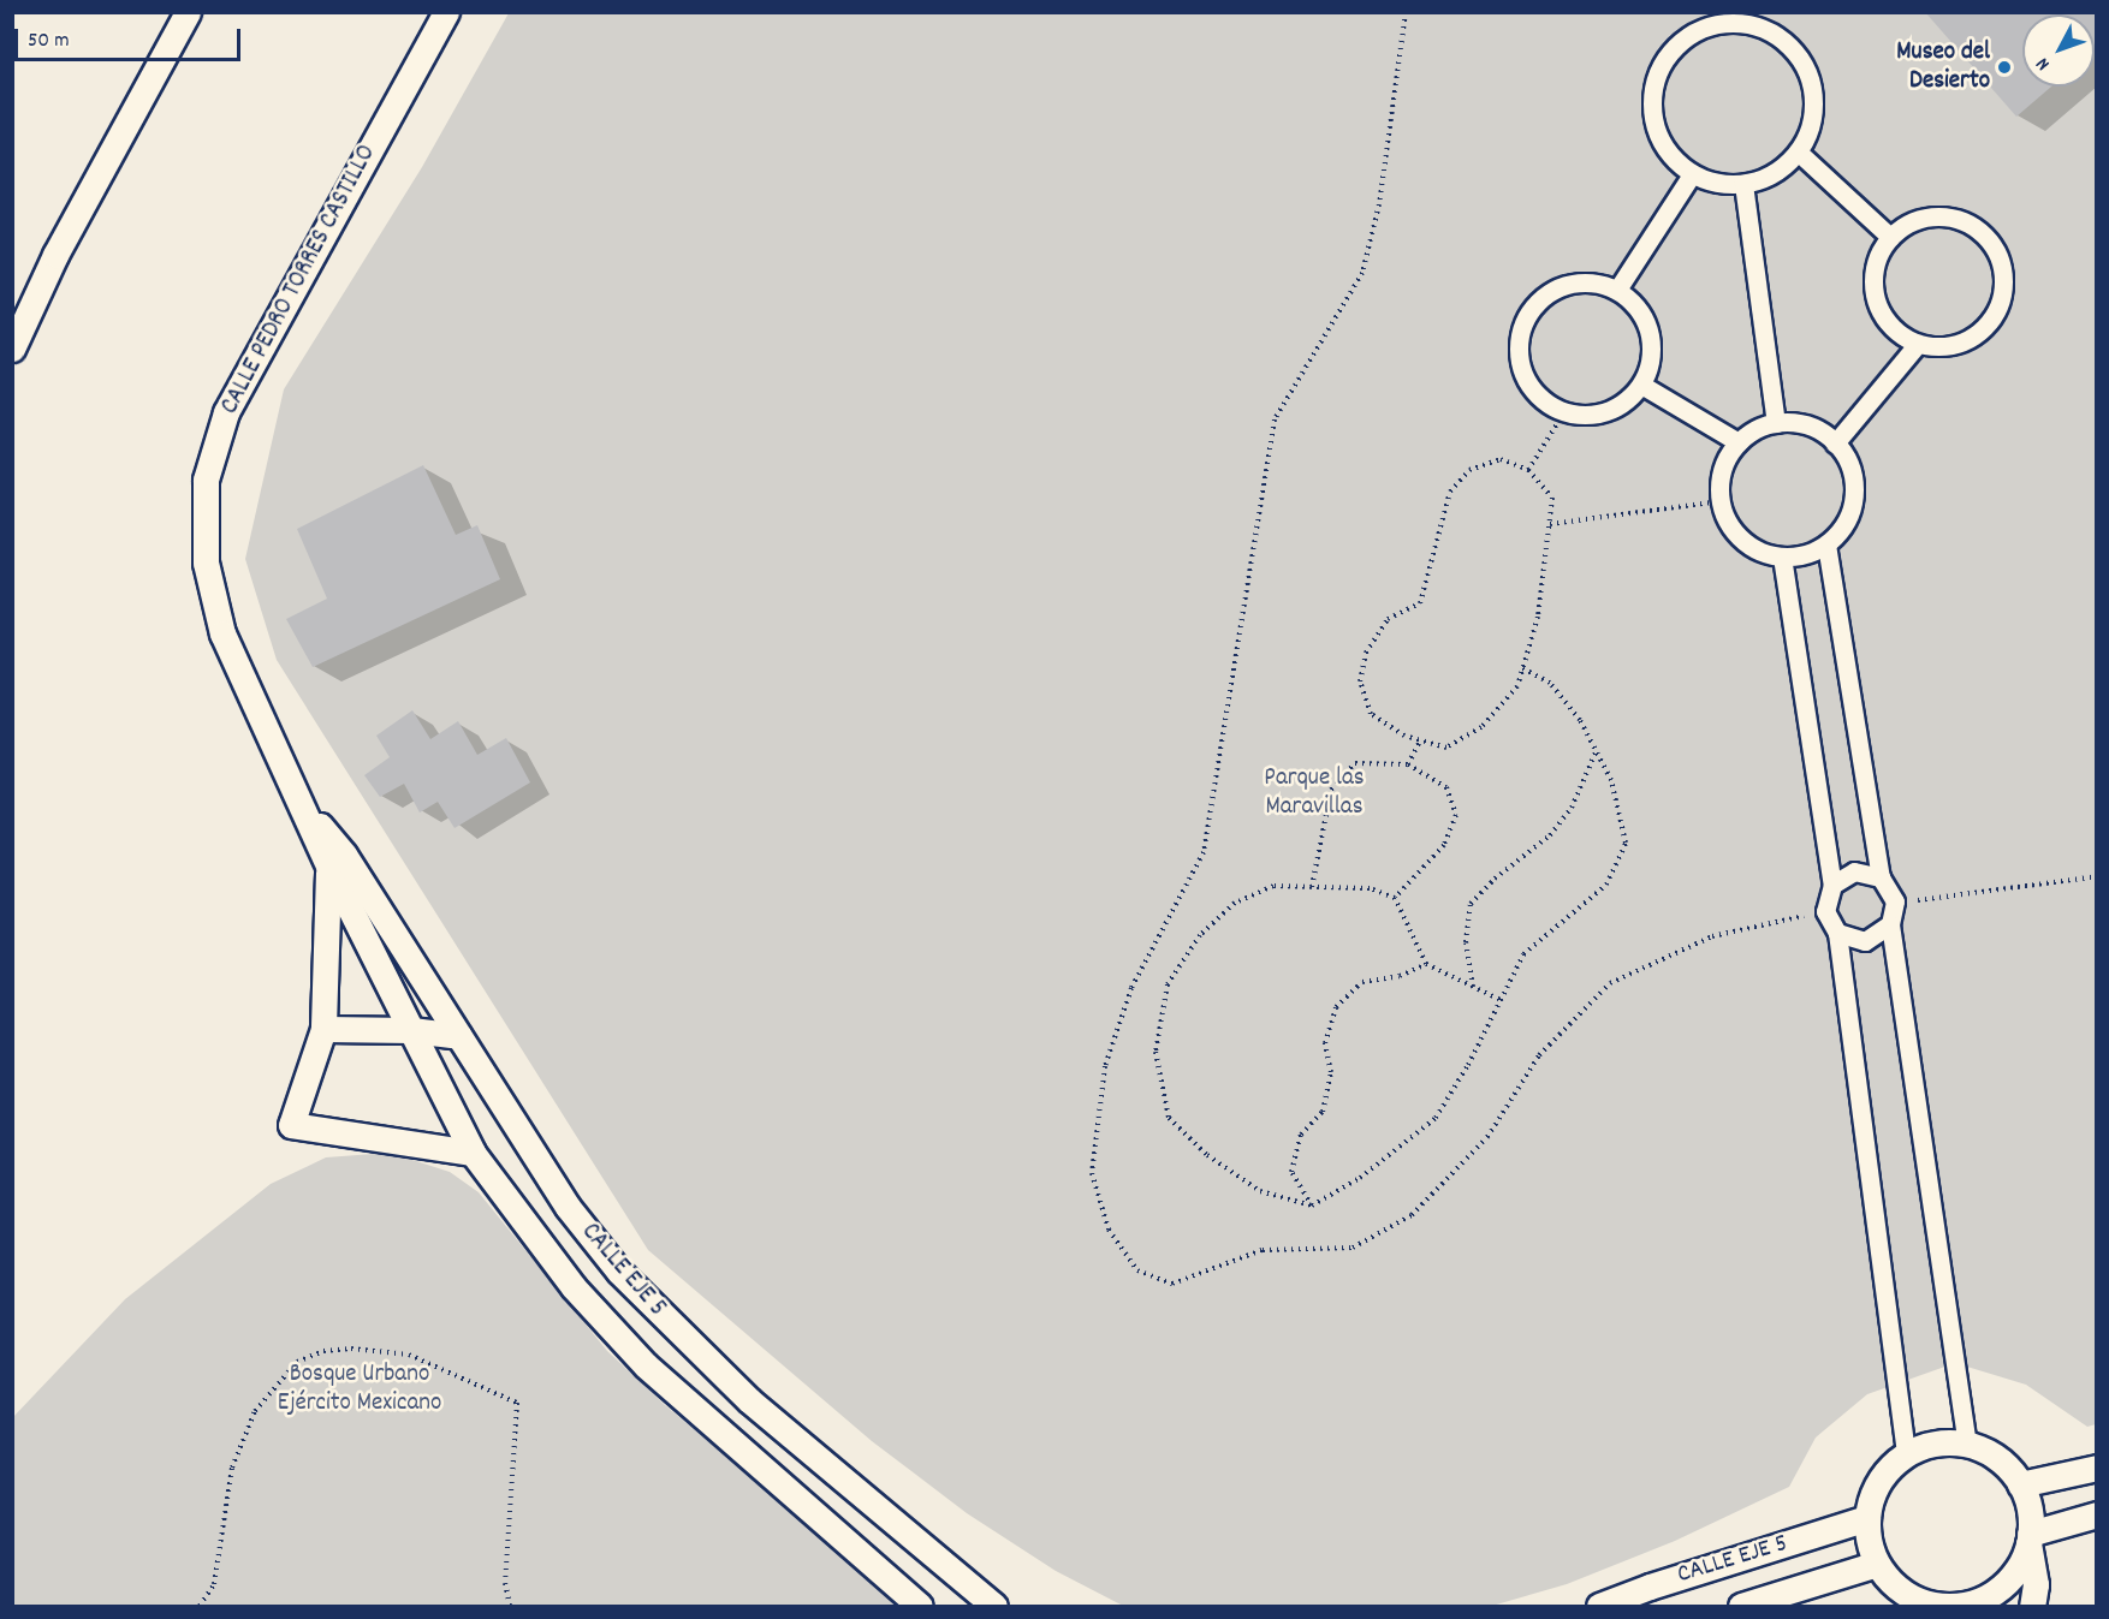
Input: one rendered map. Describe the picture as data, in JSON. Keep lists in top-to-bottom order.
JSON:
{
  "streets": {
    "street": ["CALLE PEDRO TORRES CASTILLO", "CALLE EJE 5"]
  },
  "crossings": [
    ["CALLE PEDRO TORRES CASTILLO", "CALLE EJE 5"]
  ],
  "parks": ["Parque las Maravillas", "Bosque Urbano Ejército Mexicano"],
  "places": ["Museo del Desierto"],
  "scale_bar": "50 m",
  "north": "bottom left"
}
